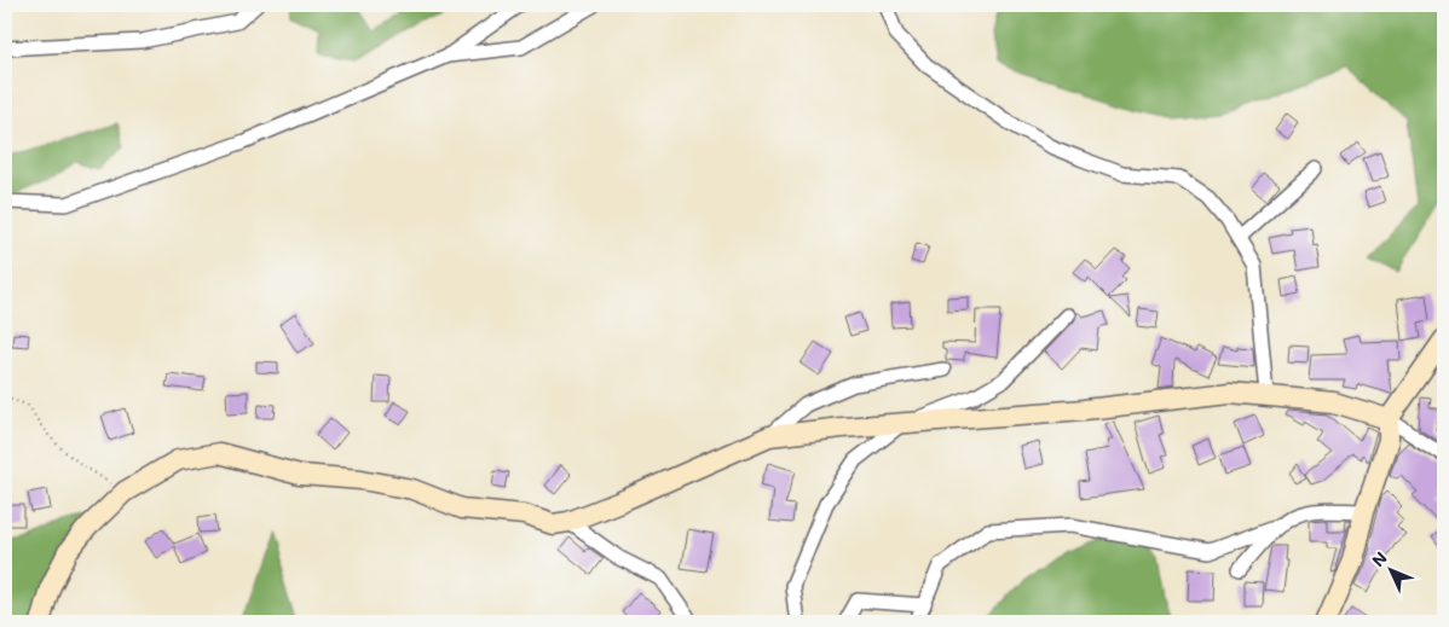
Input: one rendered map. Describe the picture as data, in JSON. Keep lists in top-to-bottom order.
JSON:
{
  "north": "top left"
}
